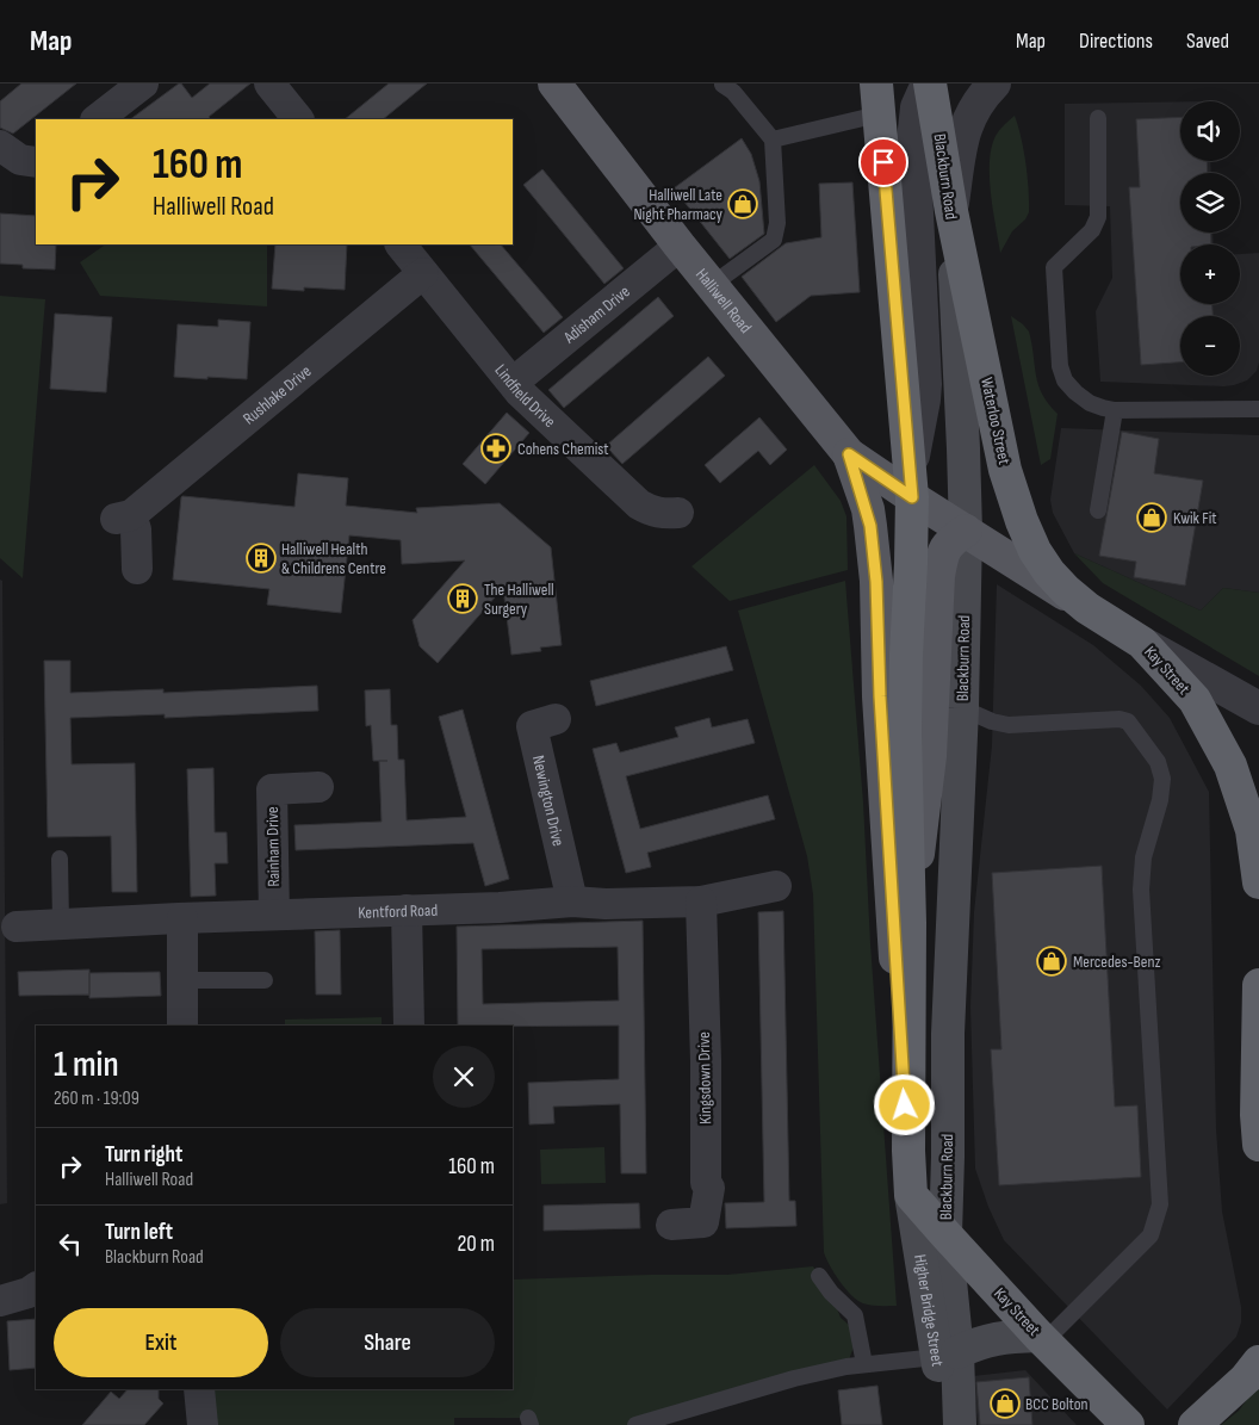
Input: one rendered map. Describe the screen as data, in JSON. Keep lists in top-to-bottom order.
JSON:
{
  "streets": {
    "highway": ["Blackburn Road", "Waterloo Street", "Kay Street"],
    "main road": ["Halliwell Road", "Higher Bridge Street"],
    "street": [
      "Adisham Drive",
      "Rushlake Drive",
      "Lindfield Drive",
      "Newington Drive",
      "Rainham Drive",
      "Kentford Road",
      "Kingsdown Drive"
    ]
  },
  "crossings": [
    ["Blackburn Road", "Halliwell Road"],
    ["Blackburn Road", "Waterloo Street"],
    ["Blackburn Road", "Kay Street"],
    ["Blackburn Road", "Higher Bridge Street"],
    ["Halliwell Road", "Adisham Drive"],
    ["Halliwell Road", "Kay Street"],
    ["Adisham Drive", "Lindfield Drive"],
    ["Rushlake Drive", "Lindfield Drive"],
    ["Waterloo Street", "Kay Street"],
    ["Kay Street", "Higher Bridge Street"],
    ["Newington Drive", "Kentford Road"],
    ["Rainham Drive", "Kentford Road"],
    ["Kentford Road", "Kingsdown Drive"]
  ],
  "places": {
    "shop": [
      "Halliwell Late Night Pharmacy",
      "Kwik Fit",
      "Mercedes-Benz",
      "BCC Bolton"
    ],
    "pharmacy": ["Cohens Chemist"],
    "building": ["Halliwell Health & Childrens Centre", "The Halliwell Surgery"]
  },
  "page": {
    "header": "Map",
    "nav": ["Map", "Directions", "Saved"],
    "map_buttons": ["+", "−"],
    "turn": ["160 m", "Halliwell Road"],
    "heading": ["1 min", "260 m · 19:09"],
    "list": [
      {
        "name": "Turn right",
        "note": "Halliwell Road",
        "value": "160 m"
      },
      {
        "name": "Turn left",
        "note": "Blackburn Road",
        "value": "20 m"
      }
    ],
    "buttons": ["Exit", "Share"]
  }
}
